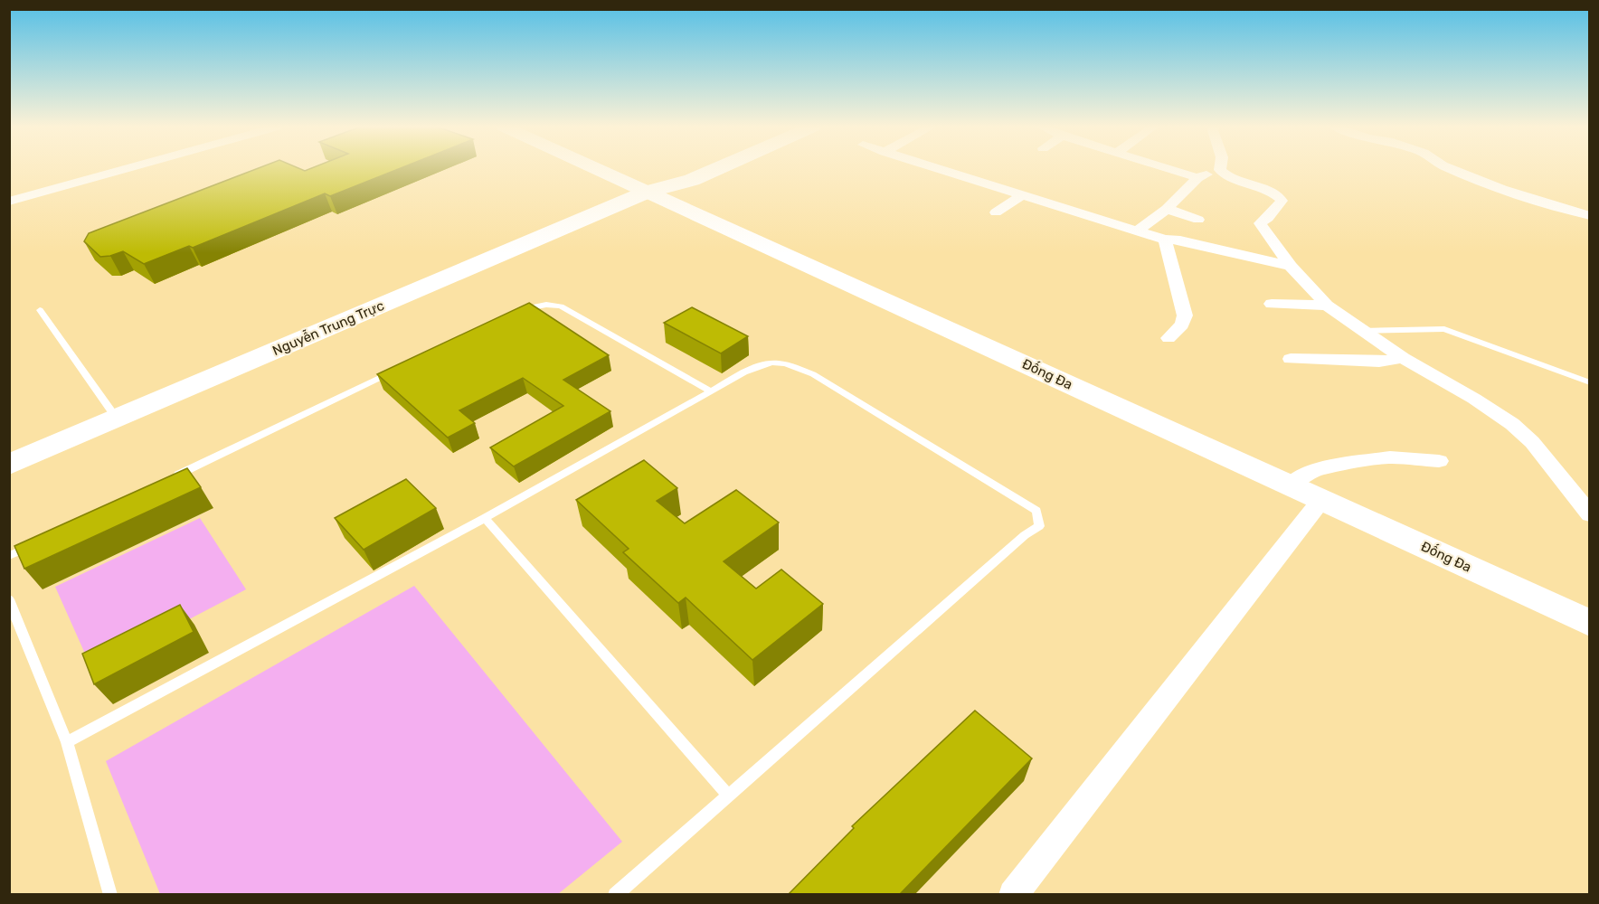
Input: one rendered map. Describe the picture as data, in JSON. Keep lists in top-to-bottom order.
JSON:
{
  "streets": {
    "main road": ["Nguyễn Trung Trực"],
    "street": ["Đống Đa"]
  },
  "crossings": [
    ["Nguyễn Trung Trực", "Đống Đa"]
  ]
}
